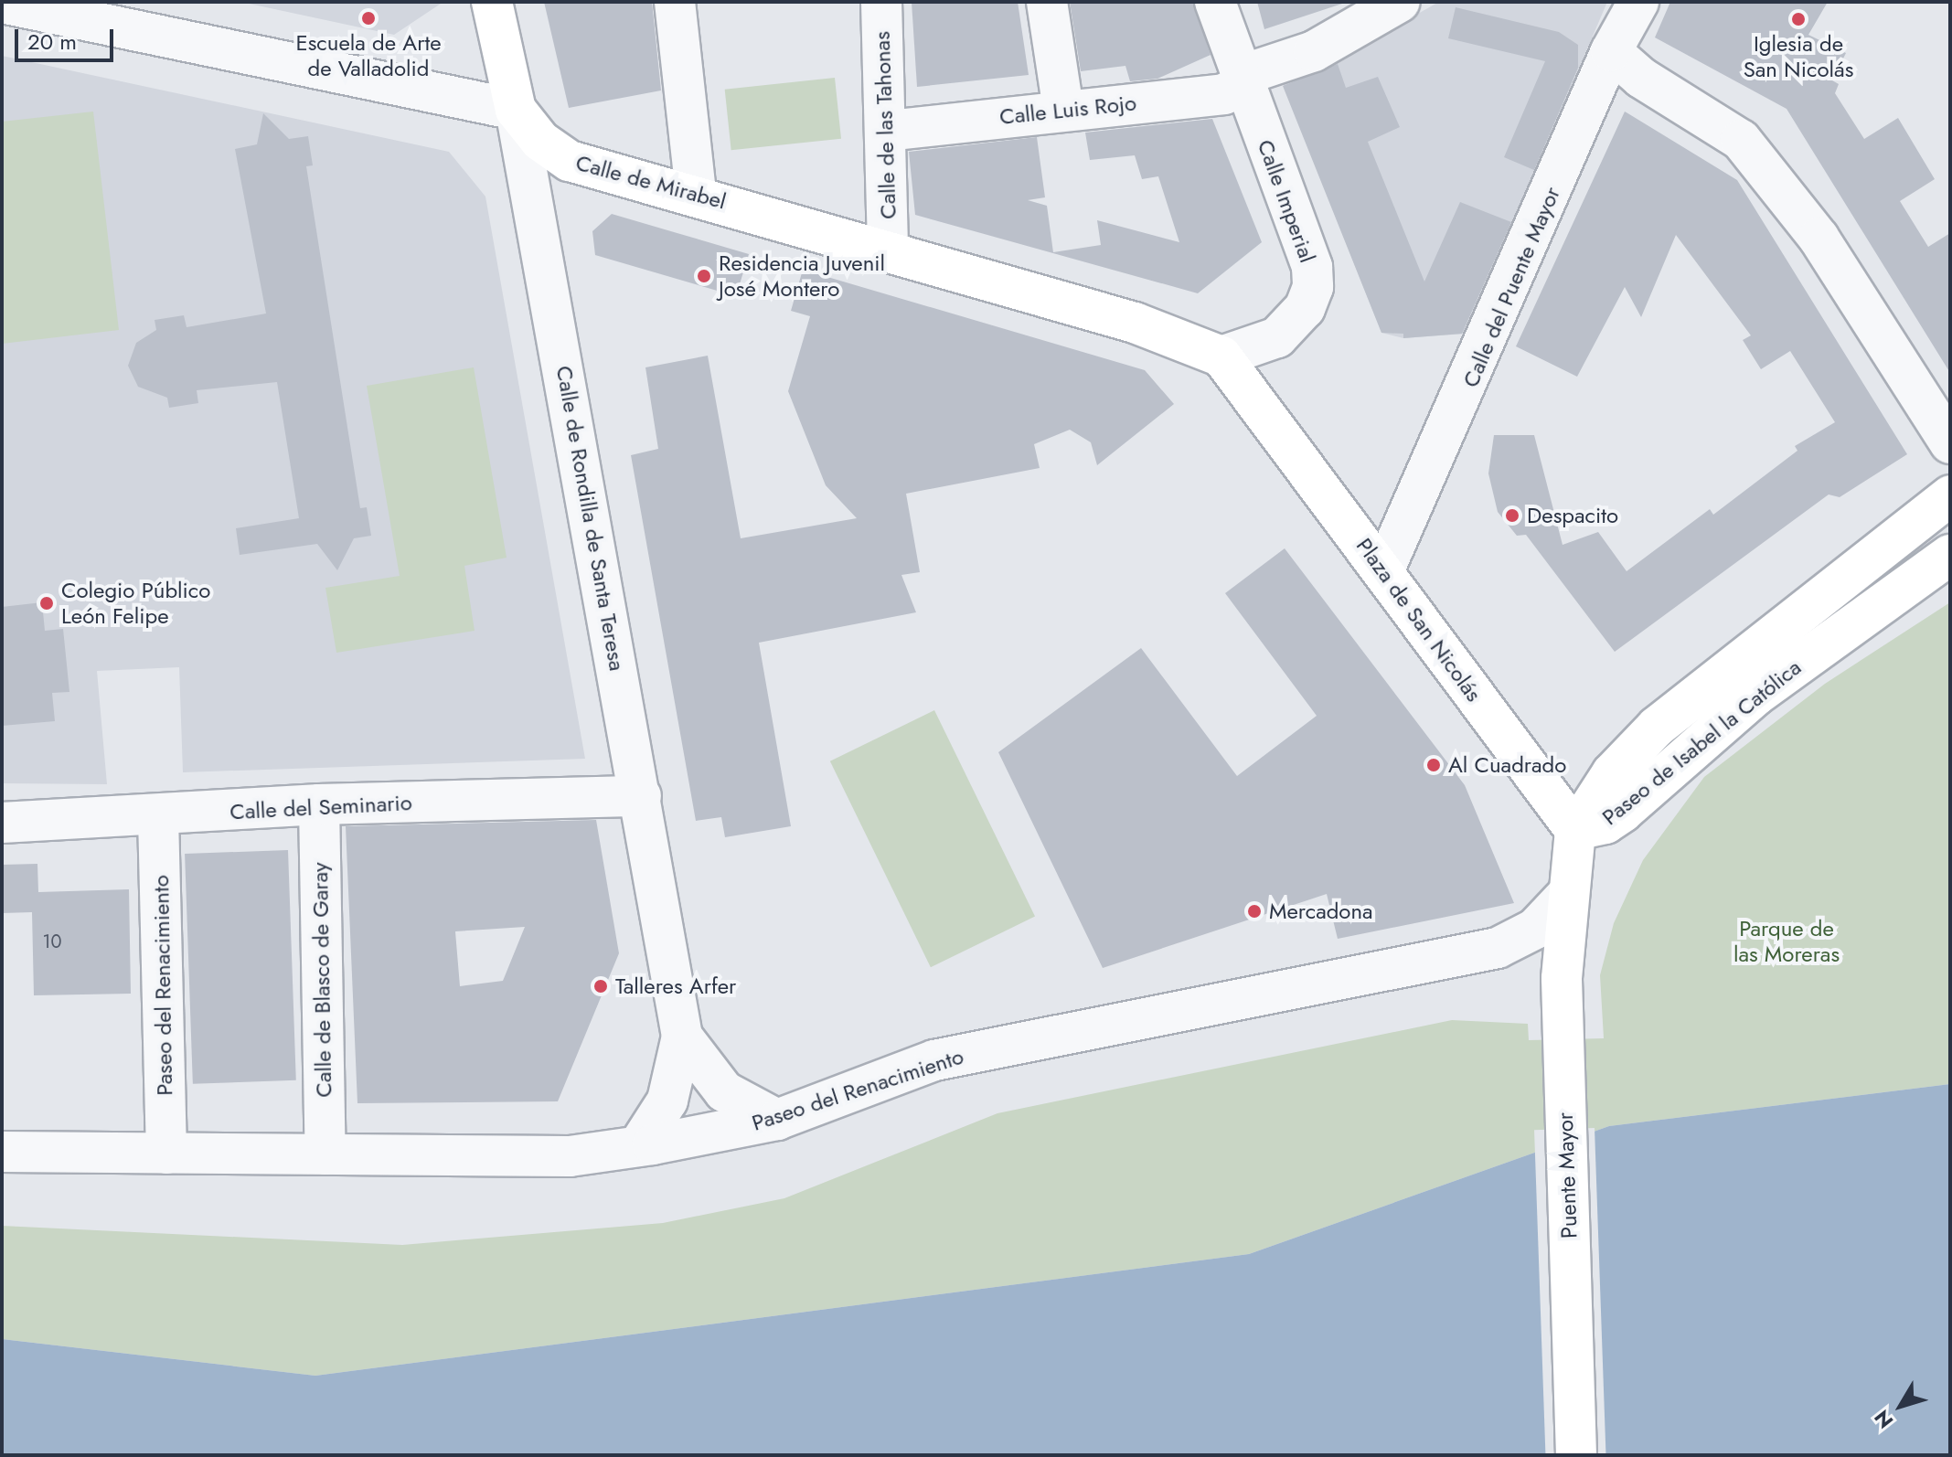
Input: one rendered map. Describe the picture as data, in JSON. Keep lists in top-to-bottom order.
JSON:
{
  "streets": {
    "main road": [
      "Calle de Mirabel",
      "Calle de Rondilla de Santa Teresa",
      "Plaza de San Nicolás",
      "Paseo de Isabel la Católica",
      "Puente Mayor"
    ],
    "street": [
      "Calle Luis Rojo",
      "Calle de las Tahonas",
      "Calle Imperial",
      "Calle del Puente Mayor",
      "Calle del Seminario",
      "Calle de Blasco de Garay",
      "Paseo del Renacimiento"
    ]
  },
  "crossings": [
    ["Calle Luis Rojo", "Calle de las Tahonas"],
    ["Calle Luis Rojo", "Calle Imperial"],
    ["Calle de las Tahonas", "Calle de Mirabel"],
    ["Calle de Mirabel", "Calle Imperial"],
    ["Calle de Mirabel", "Calle de Rondilla de Santa Teresa"],
    ["Calle de Mirabel", "Plaza de San Nicolás"],
    ["Calle Imperial", "Plaza de San Nicolás"],
    ["Calle del Puente Mayor", "Plaza de San Nicolás"],
    ["Calle de Rondilla de Santa Teresa", "Calle del Seminario"],
    ["Calle de Rondilla de Santa Teresa", "Paseo del Renacimiento"],
    ["Plaza de San Nicolás", "Paseo de Isabel la Católica"],
    ["Calle del Seminario", "Calle de Blasco de Garay"],
    ["Calle del Seminario", "Paseo del Renacimiento"],
    ["Calle de Blasco de Garay", "Paseo del Renacimiento"],
    ["Paseo del Renacimiento", "Puente Mayor"]
  ],
  "parks": ["Parque de las Moreras"],
  "places": [
    "Escuela de Arte de Valladolid",
    "Iglesia de San Nicolás",
    "Residencia Juvenil José Montero",
    "Despacito",
    "Colegio Público León Felipe",
    "Al Cuadrado",
    "Mercadona",
    "Talleres Arfer"
  ],
  "house_numbers": ["10"],
  "scale_bar": "20 m",
  "north": "bottom left"
}
